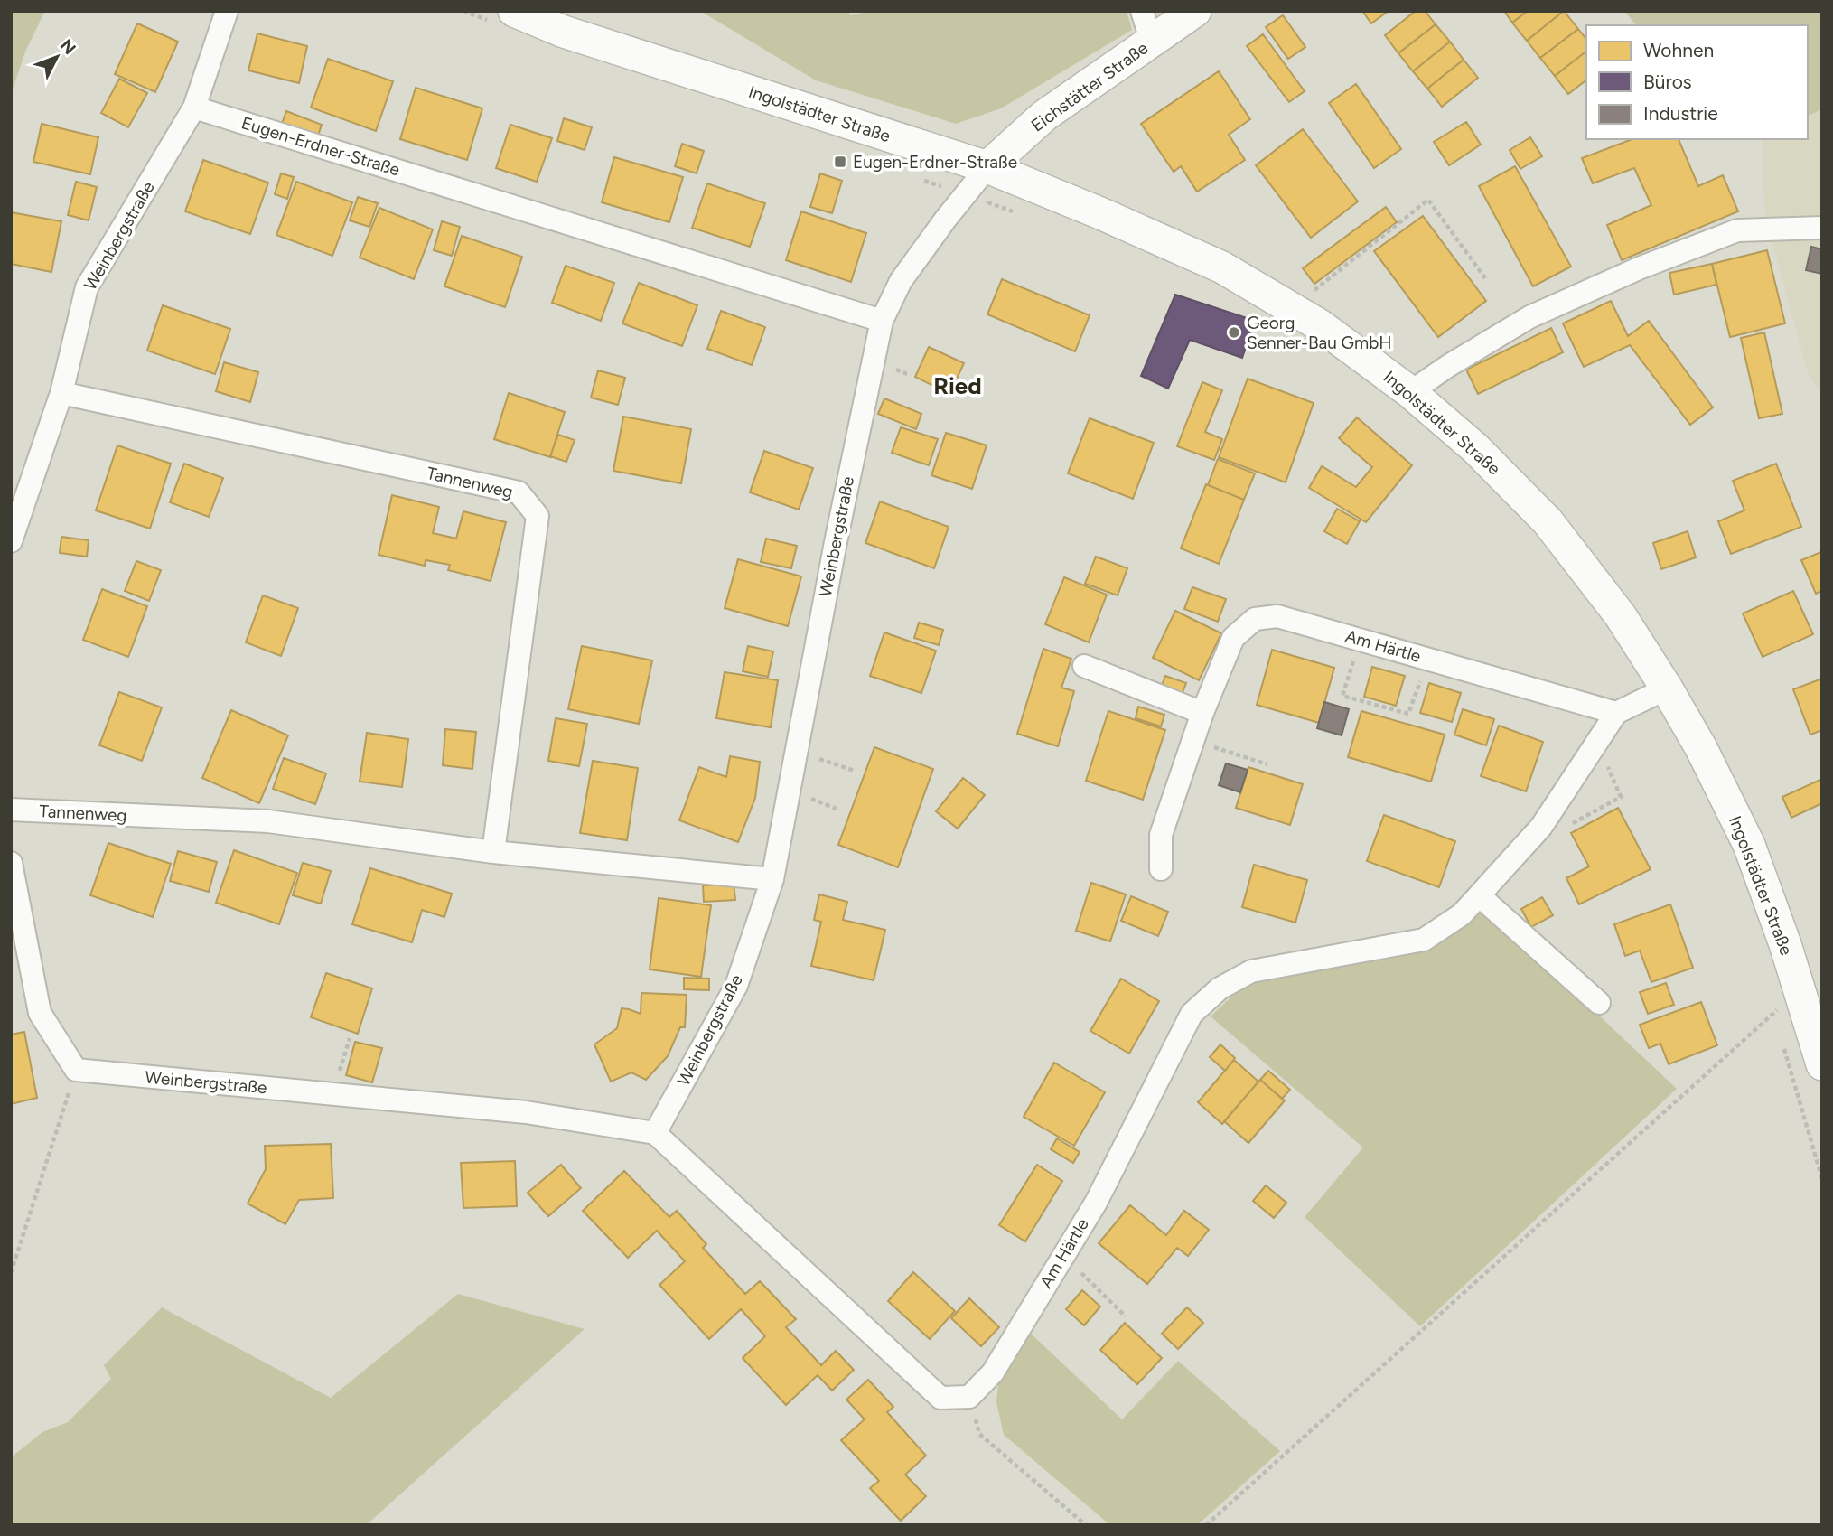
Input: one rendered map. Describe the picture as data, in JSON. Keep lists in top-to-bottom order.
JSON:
{
  "streets": {
    "main road": ["Eichstätter Straße", "Ingolstädter Straße"],
    "street": [
      "Eugen-Erdner-Straße",
      "Weinbergstraße",
      "Tannenweg",
      "Am Härtle"
    ]
  },
  "crossings": [
    ["Eichstätter Straße", "Ingolstädter Straße"],
    ["Eichstätter Straße", "Weinbergstraße"],
    ["Ingolstädter Straße", "Weinbergstraße"],
    ["Eugen-Erdner-Straße", "Weinbergstraße"],
    ["Weinbergstraße", "Tannenweg"]
  ],
  "districts": ["Ried"],
  "places": {
    "transit": ["Eugen-Erdner-Straße"],
    "other": ["Georg Senner-Bau GmbH"]
  },
  "legend": ["Wohnen", "Büros", "Industrie"],
  "north": "top right"
}
